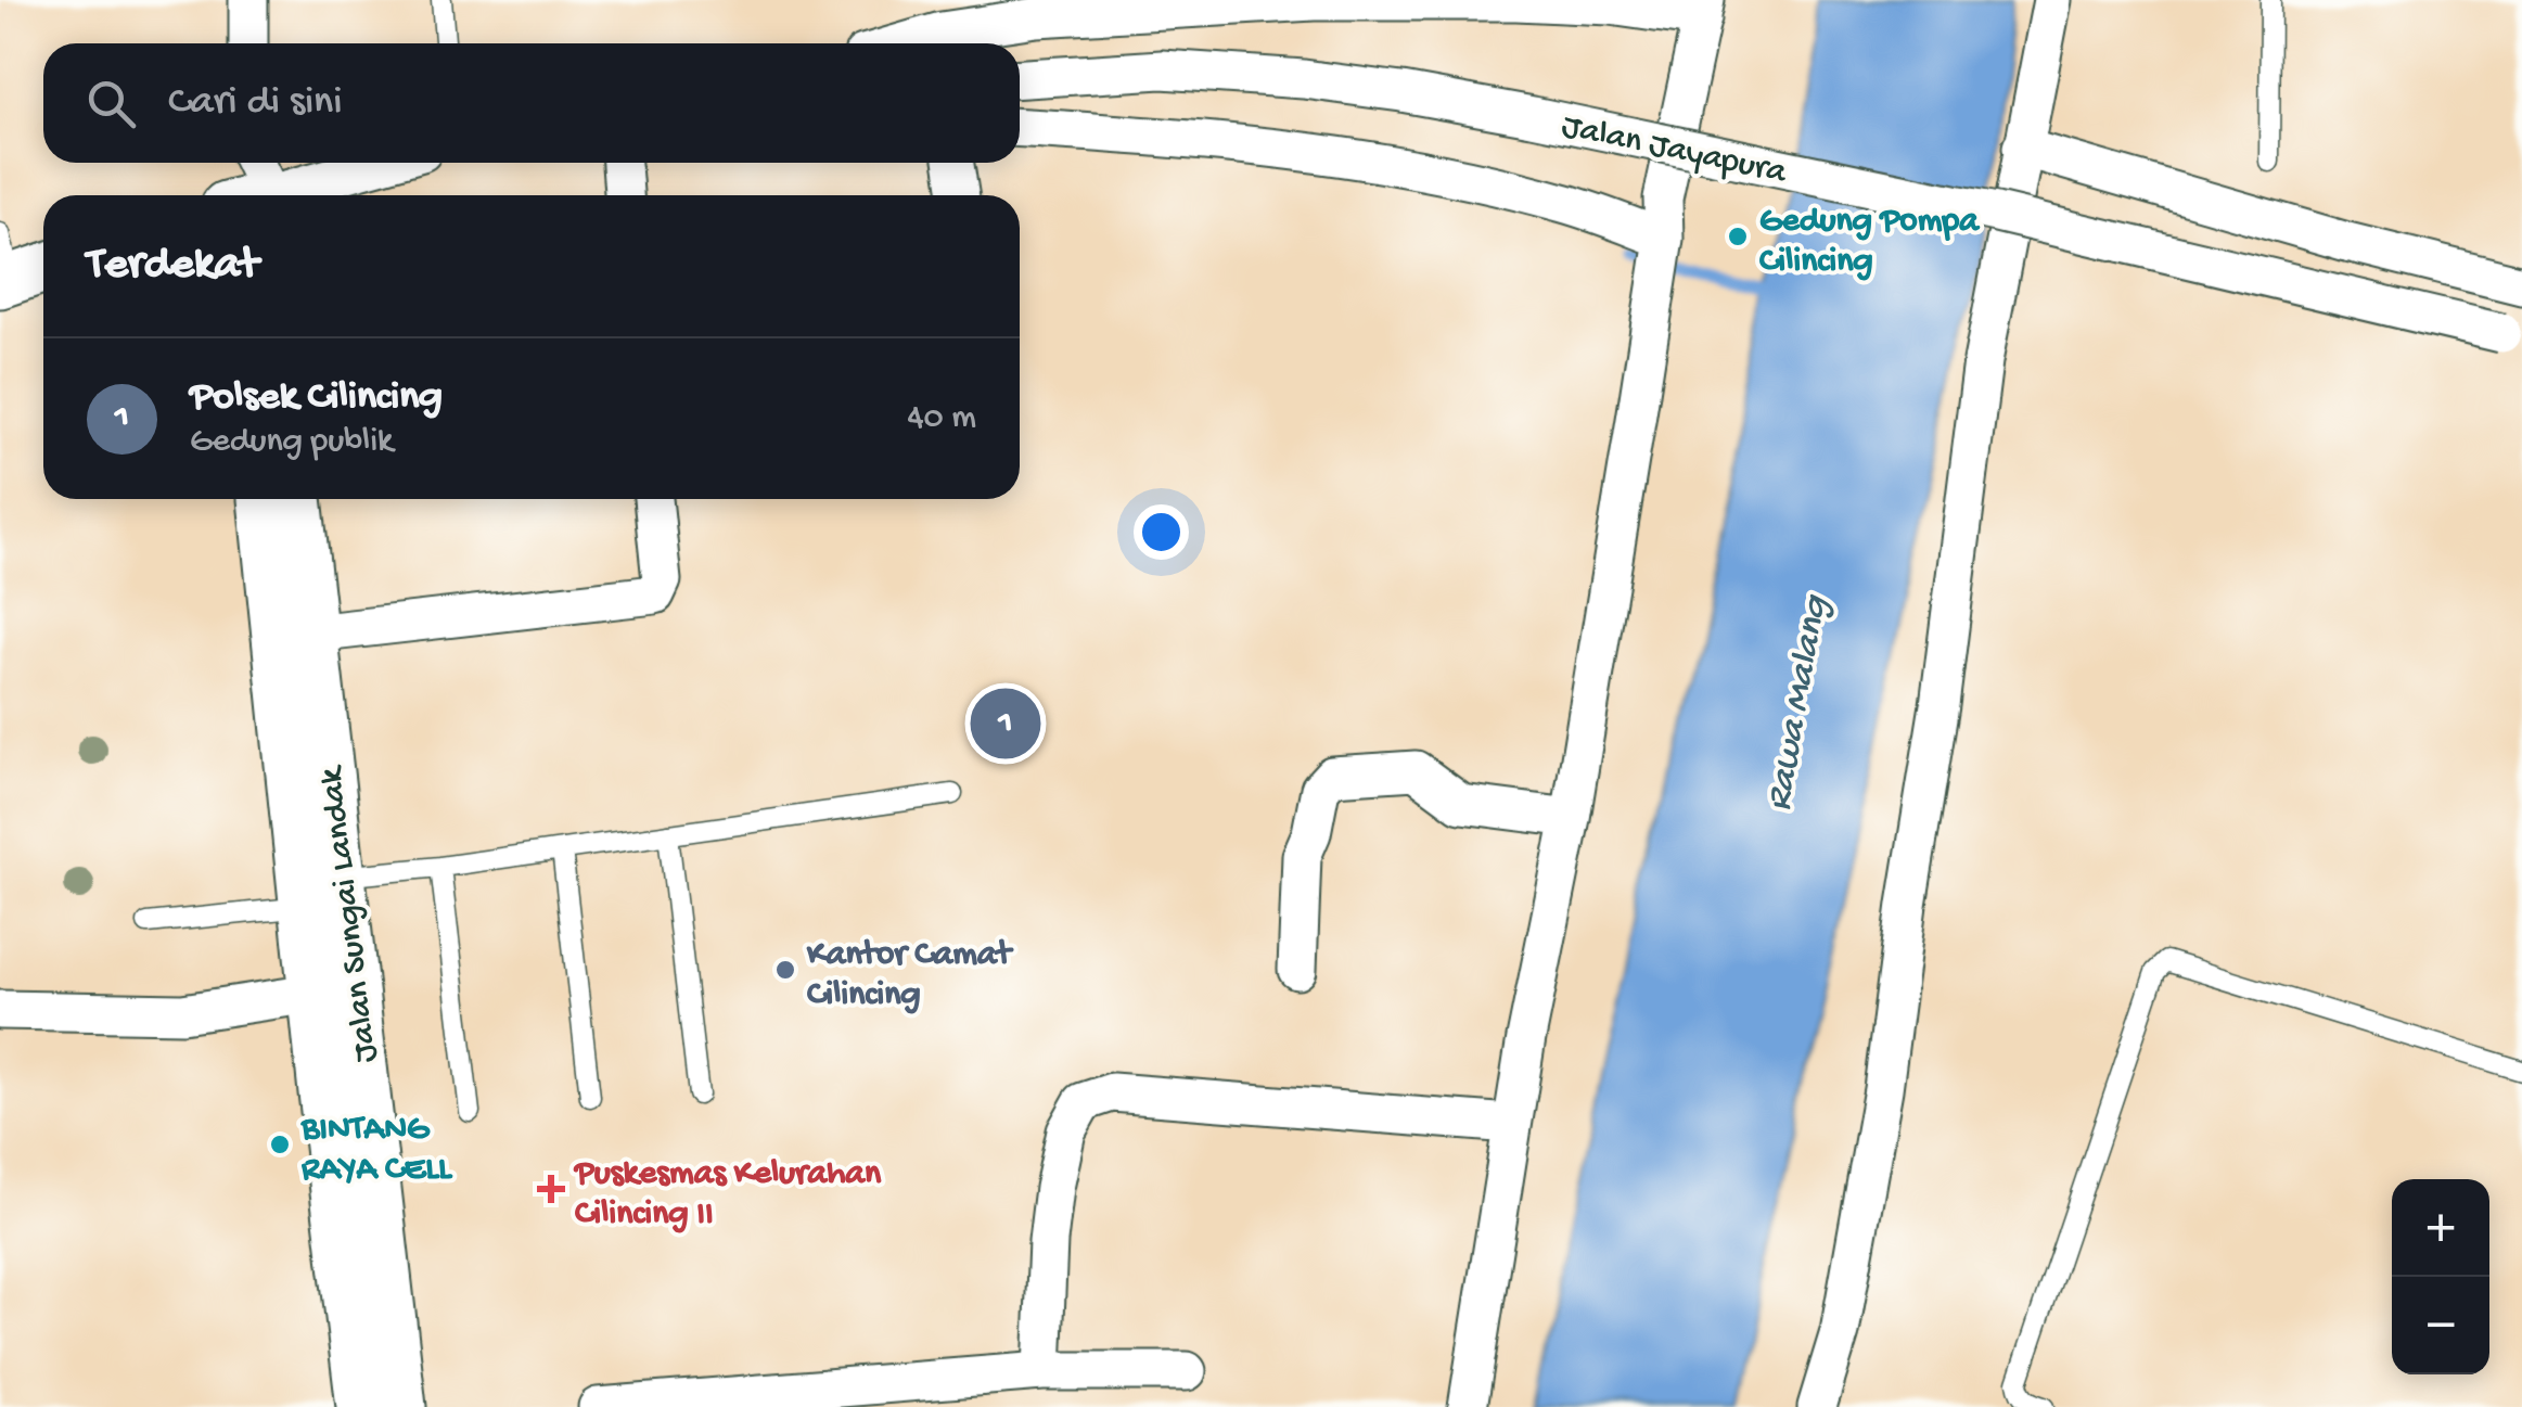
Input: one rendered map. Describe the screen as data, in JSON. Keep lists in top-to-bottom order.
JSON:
{
  "streets": {
    "street": ["Jalan Jayapura", "Jalan Sungai Landak"]
  },
  "water": ["Rawa Malang"],
  "places": {
    "other": ["Gedung Pompa Cilincing", "Kantor Camat Cilincing", "BINTANG RAYA CELL"],
    "health": ["Puskesmas Kelurahan Cilincing II"]
  },
  "page": {
    "search": "Cari di sini",
    "heading": "Terdekat",
    "list": [
      {
        "mark": "1",
        "name": "Polsek Cilincing",
        "note": "Gedung publik",
        "value": "40 m"
      }
    ],
    "pins": "1",
    "map_buttons": ["+", "−"]
  }
}
